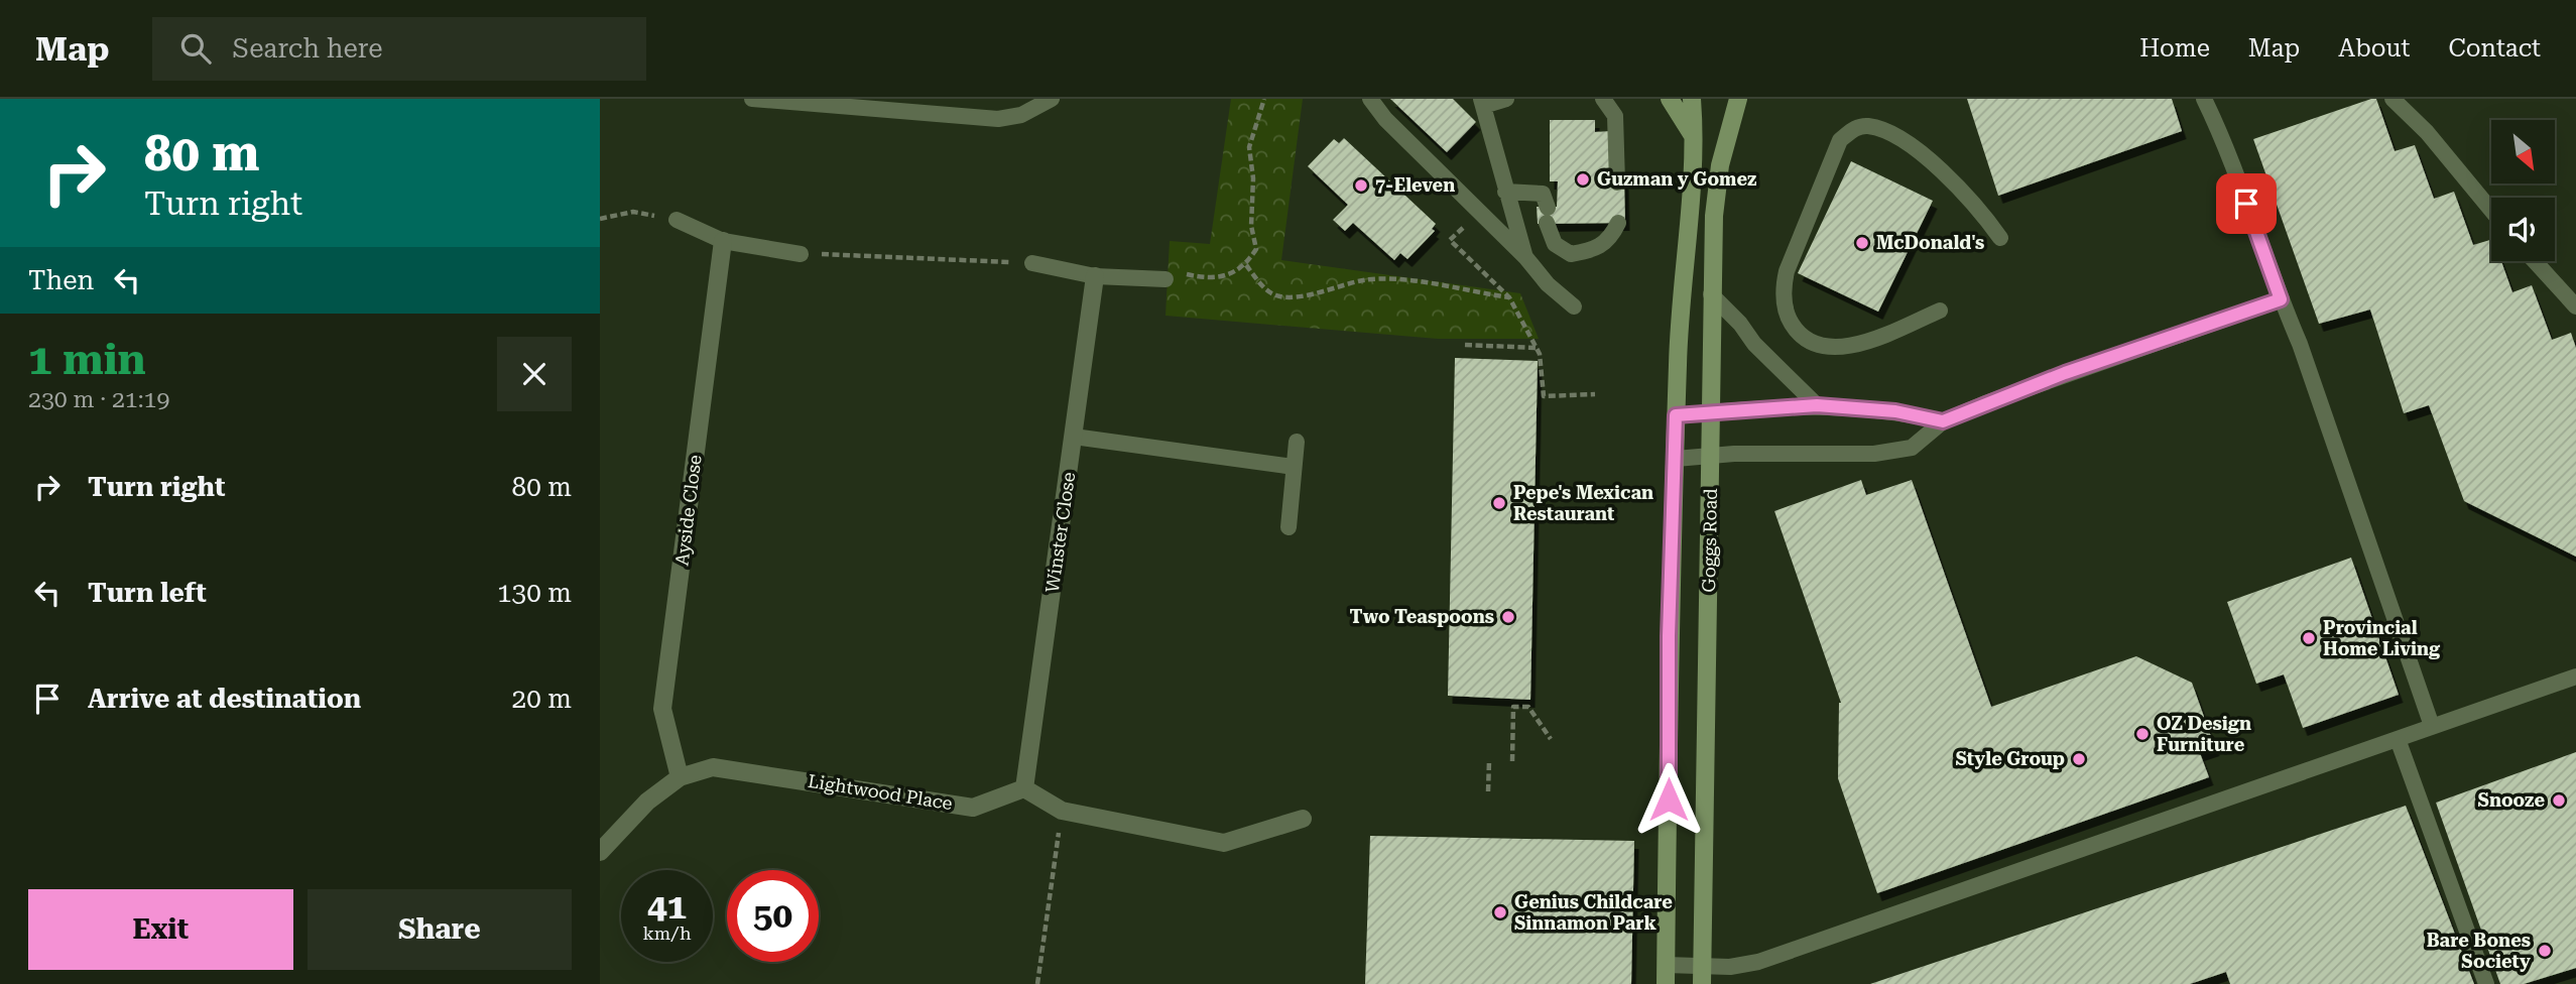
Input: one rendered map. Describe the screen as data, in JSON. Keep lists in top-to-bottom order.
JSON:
{
  "streets": {
    "main road": ["Goggs Road"],
    "street": ["Ayside Close", "Winster Close", "Lightwood Place"]
  },
  "crossings": [
    ["Ayside Close", "Lightwood Place"],
    ["Winster Close", "Lightwood Place"]
  ],
  "places": [
    "Guzman y Gomez",
    "7-Eleven",
    "McDonald's",
    "Pepe's Mexican Restaurant",
    "Two Teaspoons",
    "Provincial Home Living",
    "OZ Design Furniture",
    "Style Group",
    "Snooze",
    "Genius Childcare Sinnamon Park",
    "Bare Bones Society"
  ],
  "north": "bottom right",
  "page": {
    "header": "Map",
    "search": "Search here",
    "nav": [
      "Home",
      "Map",
      "About",
      "Contact"
    ],
    "turn": ["80 m", "Turn right"],
    "then": "Then",
    "heading": ["1 min", "230 m · 21:19"],
    "list": [
      {
        "name": "Turn right",
        "value": "80 m"
      },
      {
        "name": "Turn left",
        "value": "130 m"
      },
      {
        "name": "Arrive at destination",
        "value": "20 m"
      }
    ],
    "speed": "41 km/h",
    "limit": "50",
    "buttons": ["Exit", "Share"]
  }
}
